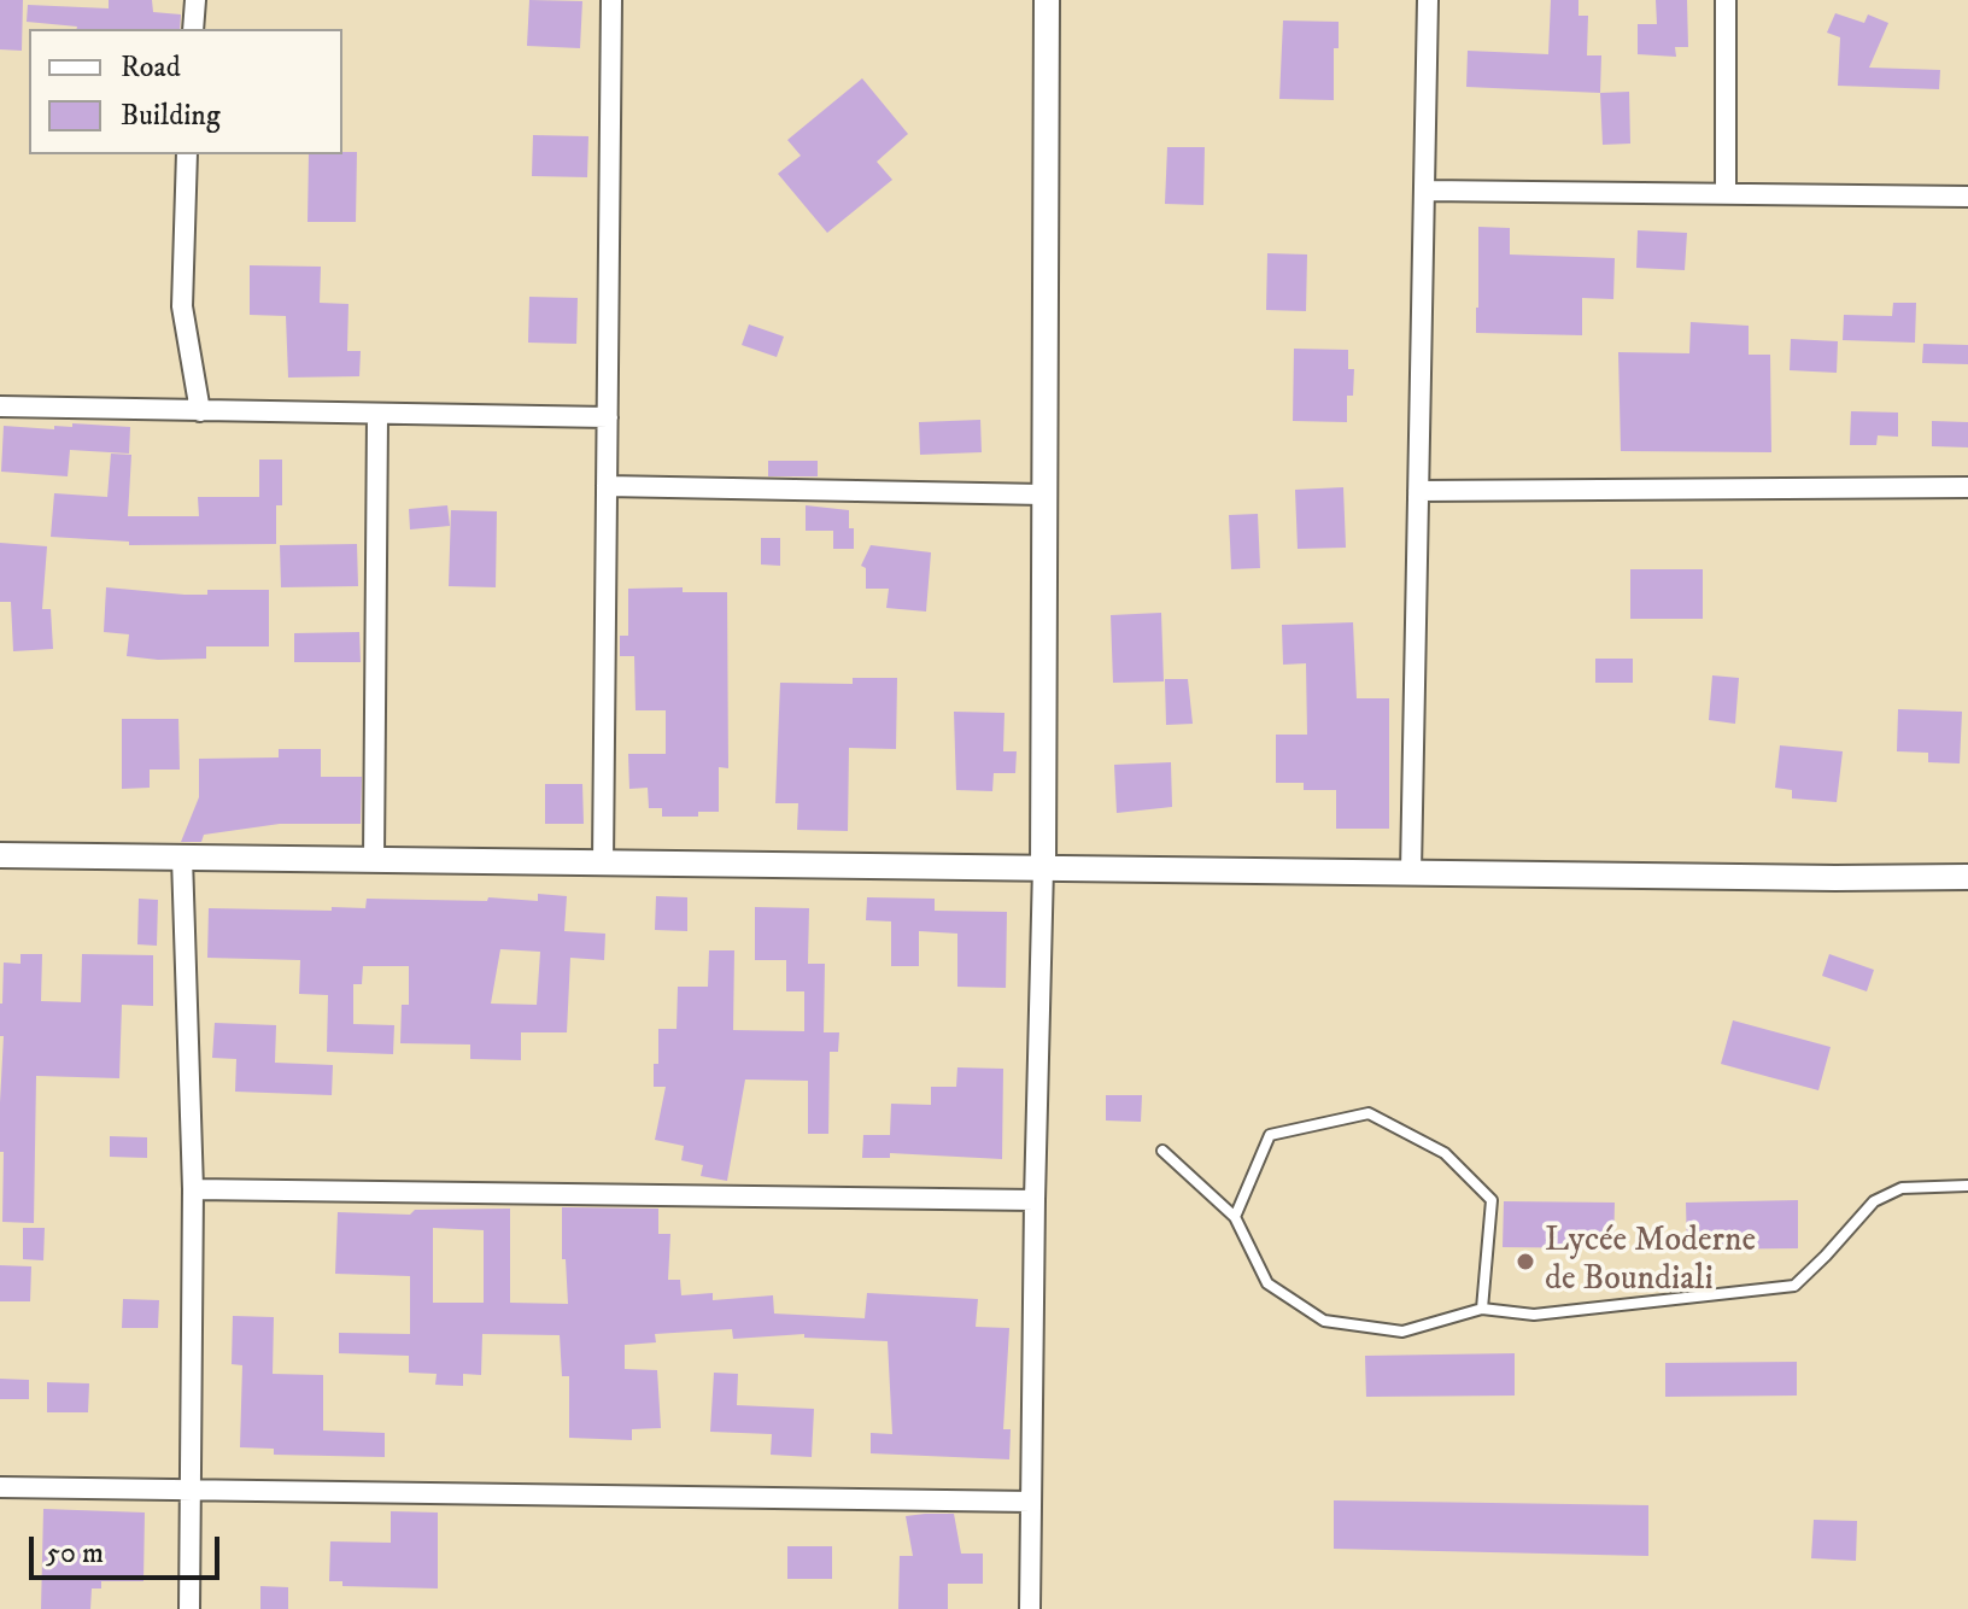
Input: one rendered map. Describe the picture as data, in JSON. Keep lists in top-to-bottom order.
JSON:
{
  "places": ["Lycée Moderne de Boundiali"],
  "legend": ["Road", "Building"],
  "scale_bar": "50 m"
}
